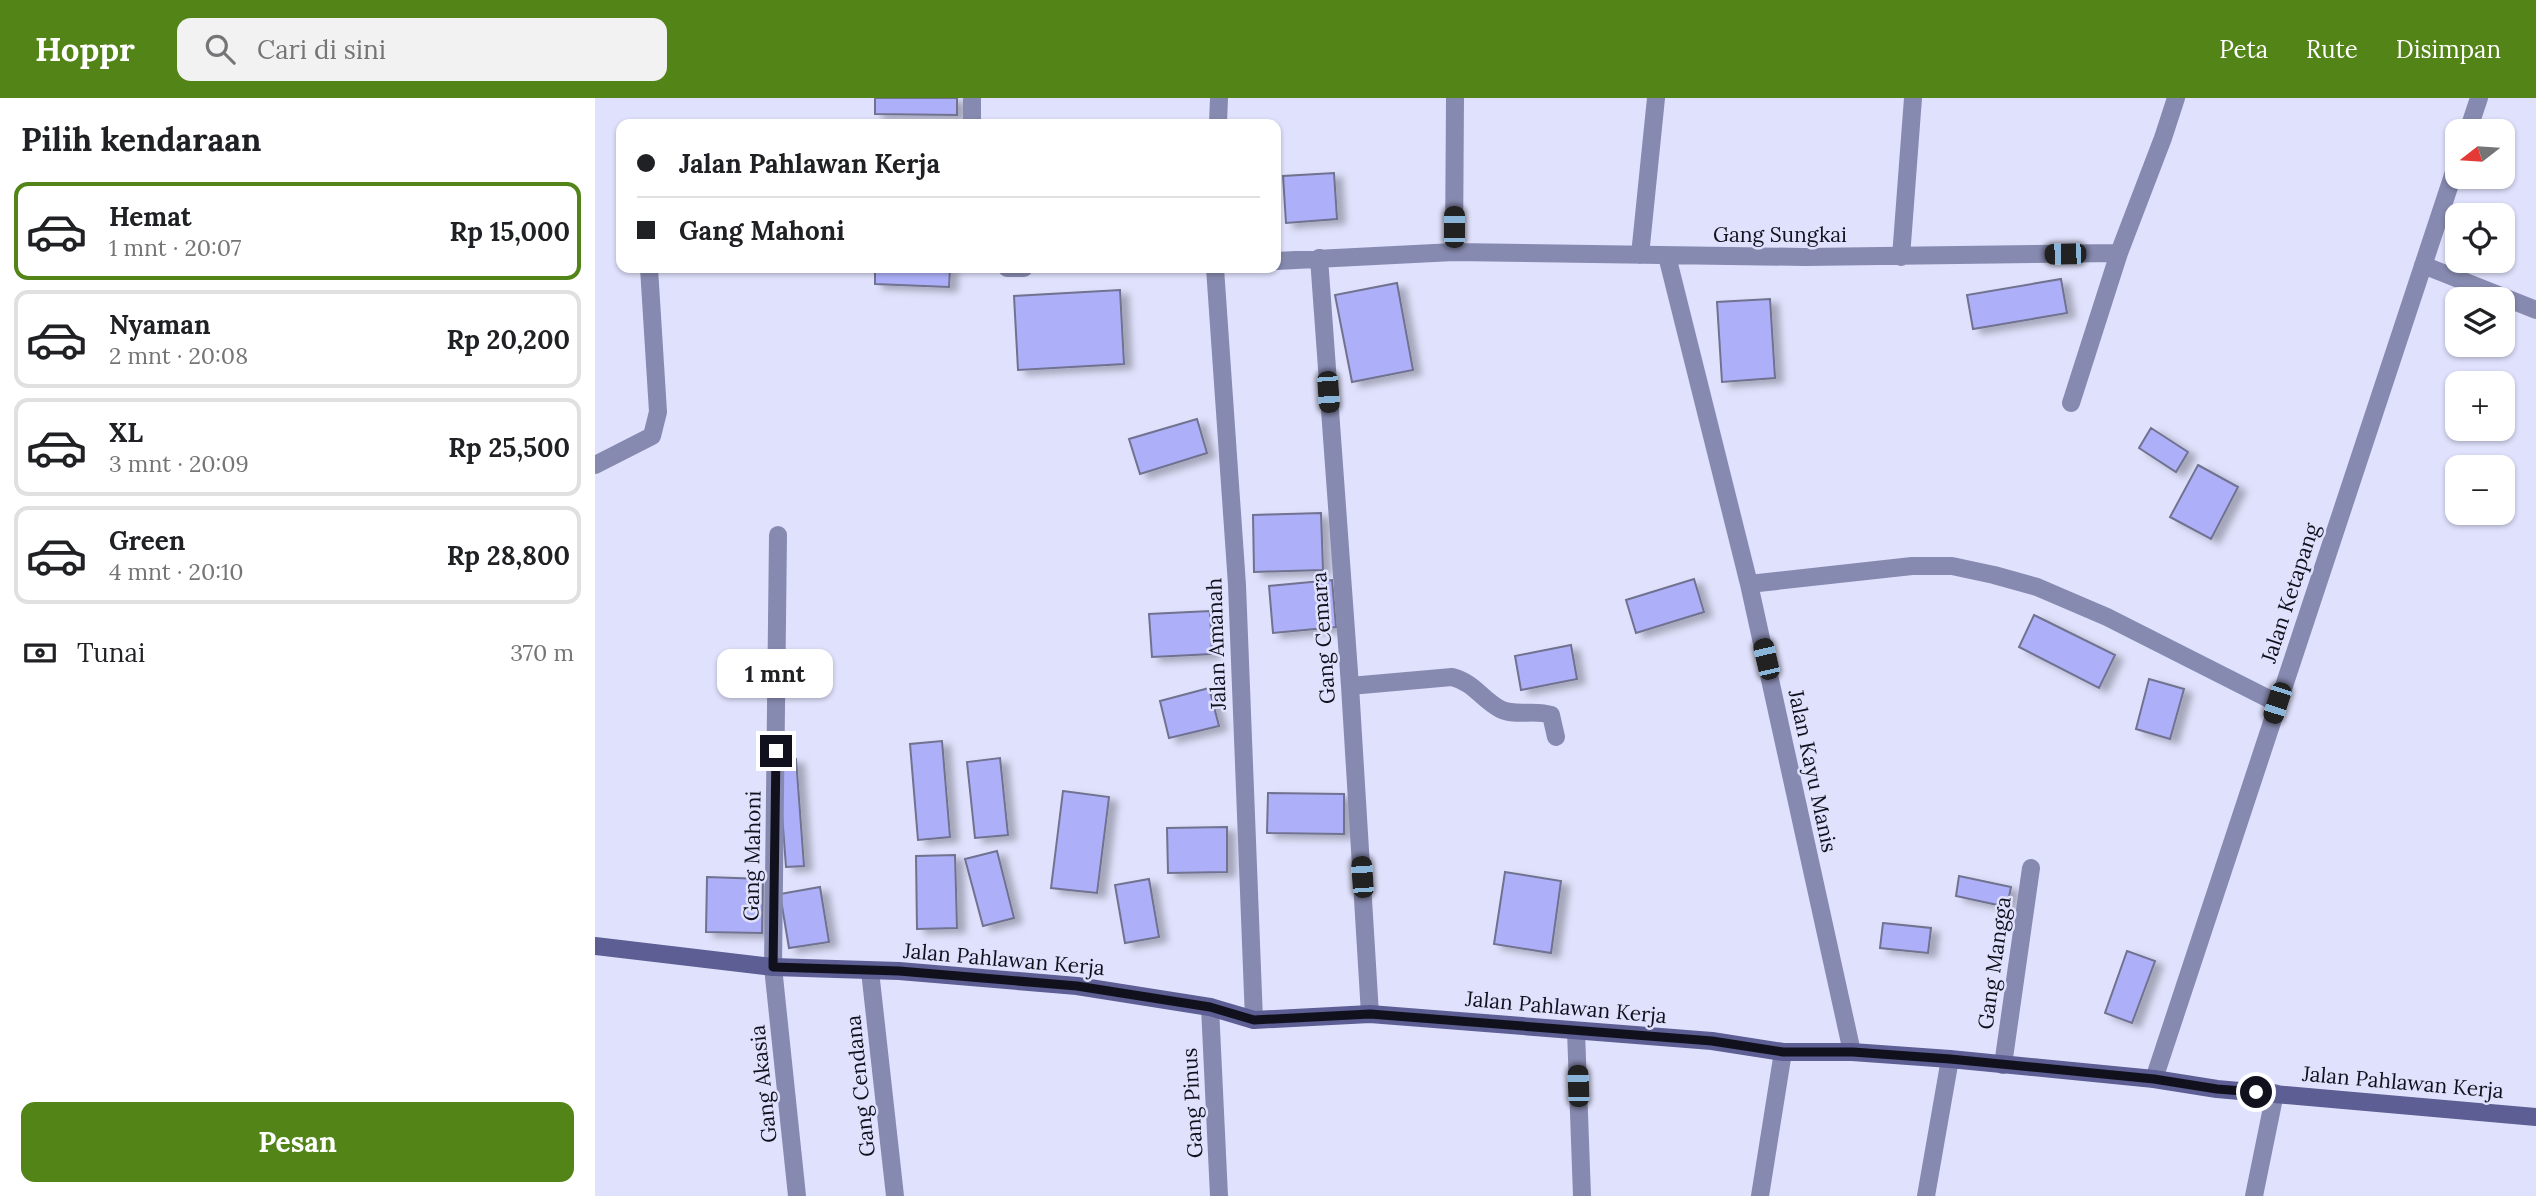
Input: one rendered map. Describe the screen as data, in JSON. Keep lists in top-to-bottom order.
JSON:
{
  "streets": {
    "street": [
      "Gang Sungkai",
      "Jalan Ketapang",
      "Gang Cemara",
      "Jalan Amanah",
      "Jalan Kayu Manis",
      "Gang Mahoni",
      "Jalan Pahlawan Kerja",
      "Gang Mangga",
      "Gang Akasia",
      "Gang Cendana",
      "Gang Pinus"
    ]
  },
  "crossings": [
    ["Gang Sungkai", "Gang Cemara"],
    ["Gang Sungkai", "Jalan Kayu Manis"],
    ["Jalan Ketapang", "Jalan Pahlawan Kerja"],
    ["Gang Cemara", "Jalan Pahlawan Kerja"],
    ["Jalan Amanah", "Jalan Pahlawan Kerja"],
    ["Jalan Kayu Manis", "Jalan Pahlawan Kerja"],
    ["Gang Mahoni", "Jalan Pahlawan Kerja"],
    ["Gang Mahoni", "Gang Akasia"],
    ["Jalan Pahlawan Kerja", "Gang Mangga"],
    ["Jalan Pahlawan Kerja", "Gang Akasia"],
    ["Jalan Pahlawan Kerja", "Gang Cendana"],
    ["Jalan Pahlawan Kerja", "Gang Pinus"]
  ],
  "north": "left",
  "page": {
    "header": "Hoppr",
    "search": "Cari di sini",
    "nav": ["Peta", "Rute", "Disimpan"],
    "heading": "Pilih kendaraan",
    "map_buttons": ["+", "−"],
    "banner": ["Jalan Pahlawan Kerja", "Gang Mahoni"],
    "list": [
      {
        "name": "Hemat",
        "note": "1 mnt · 20:07",
        "value": "Rp 15,000"
      },
      {
        "name": "Nyaman",
        "note": "2 mnt · 20:08",
        "value": "Rp 20,200"
      },
      {
        "name": "XL",
        "note": "3 mnt · 20:09",
        "value": "Rp 25,500"
      },
      {
        "name": "Green",
        "note": "4 mnt · 20:10",
        "value": "Rp 28,800"
      }
    ],
    "pay": ["Tunai", "370 m"],
    "bubble": "1 mnt",
    "buttons": "Pesan"
  }
}
